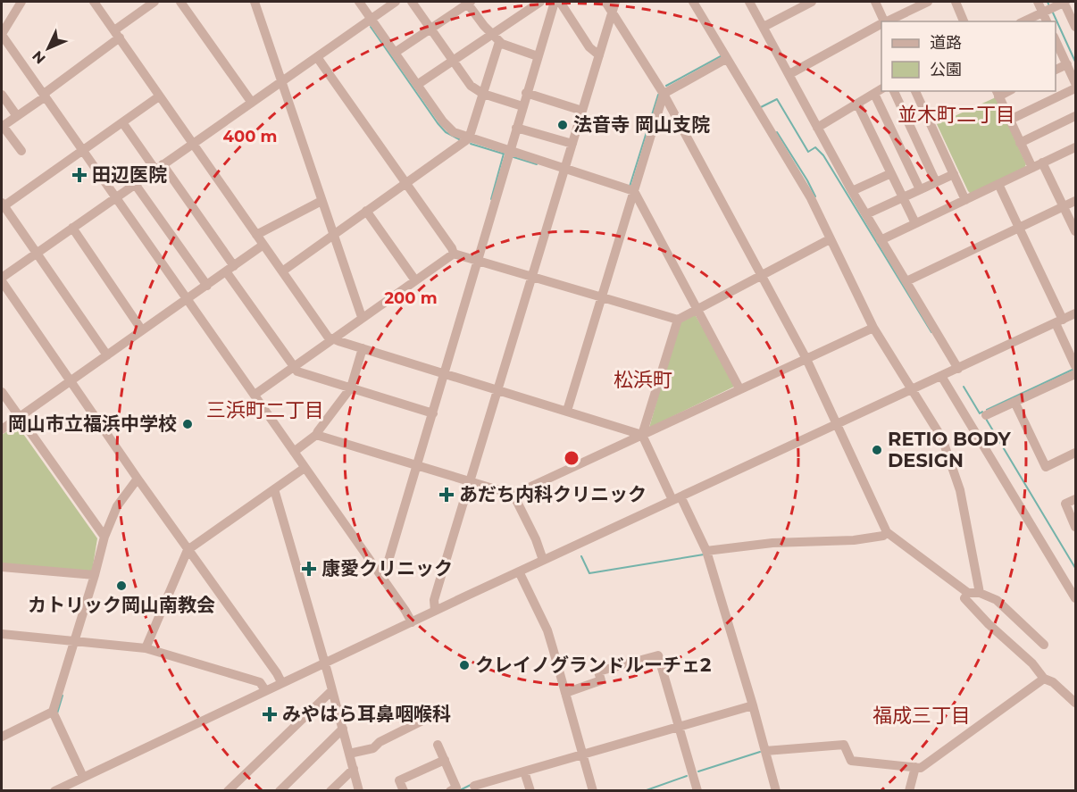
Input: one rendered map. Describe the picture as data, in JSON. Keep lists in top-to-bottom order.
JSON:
{
  "districts": [
    "並木町二丁目",
    "松浜町",
    "三浜町二丁目",
    "福成三丁目"
  ],
  "places": {
    "other": [
      "法音寺 岡山支院",
      "岡山市立福浜中学校",
      "RETIO BODY DESIGN",
      "カトリック岡山南教会",
      "クレイノグランドルーチェ2"
    ],
    "health": [
      "田辺医院",
      "あだち内科クリニック",
      "康愛クリニック",
      "みやはら耳鼻咽喉科"
    ]
  },
  "legend": ["道路", "公園"],
  "north": "bottom left",
  "rings": ["400 m", "200 m"]
}
